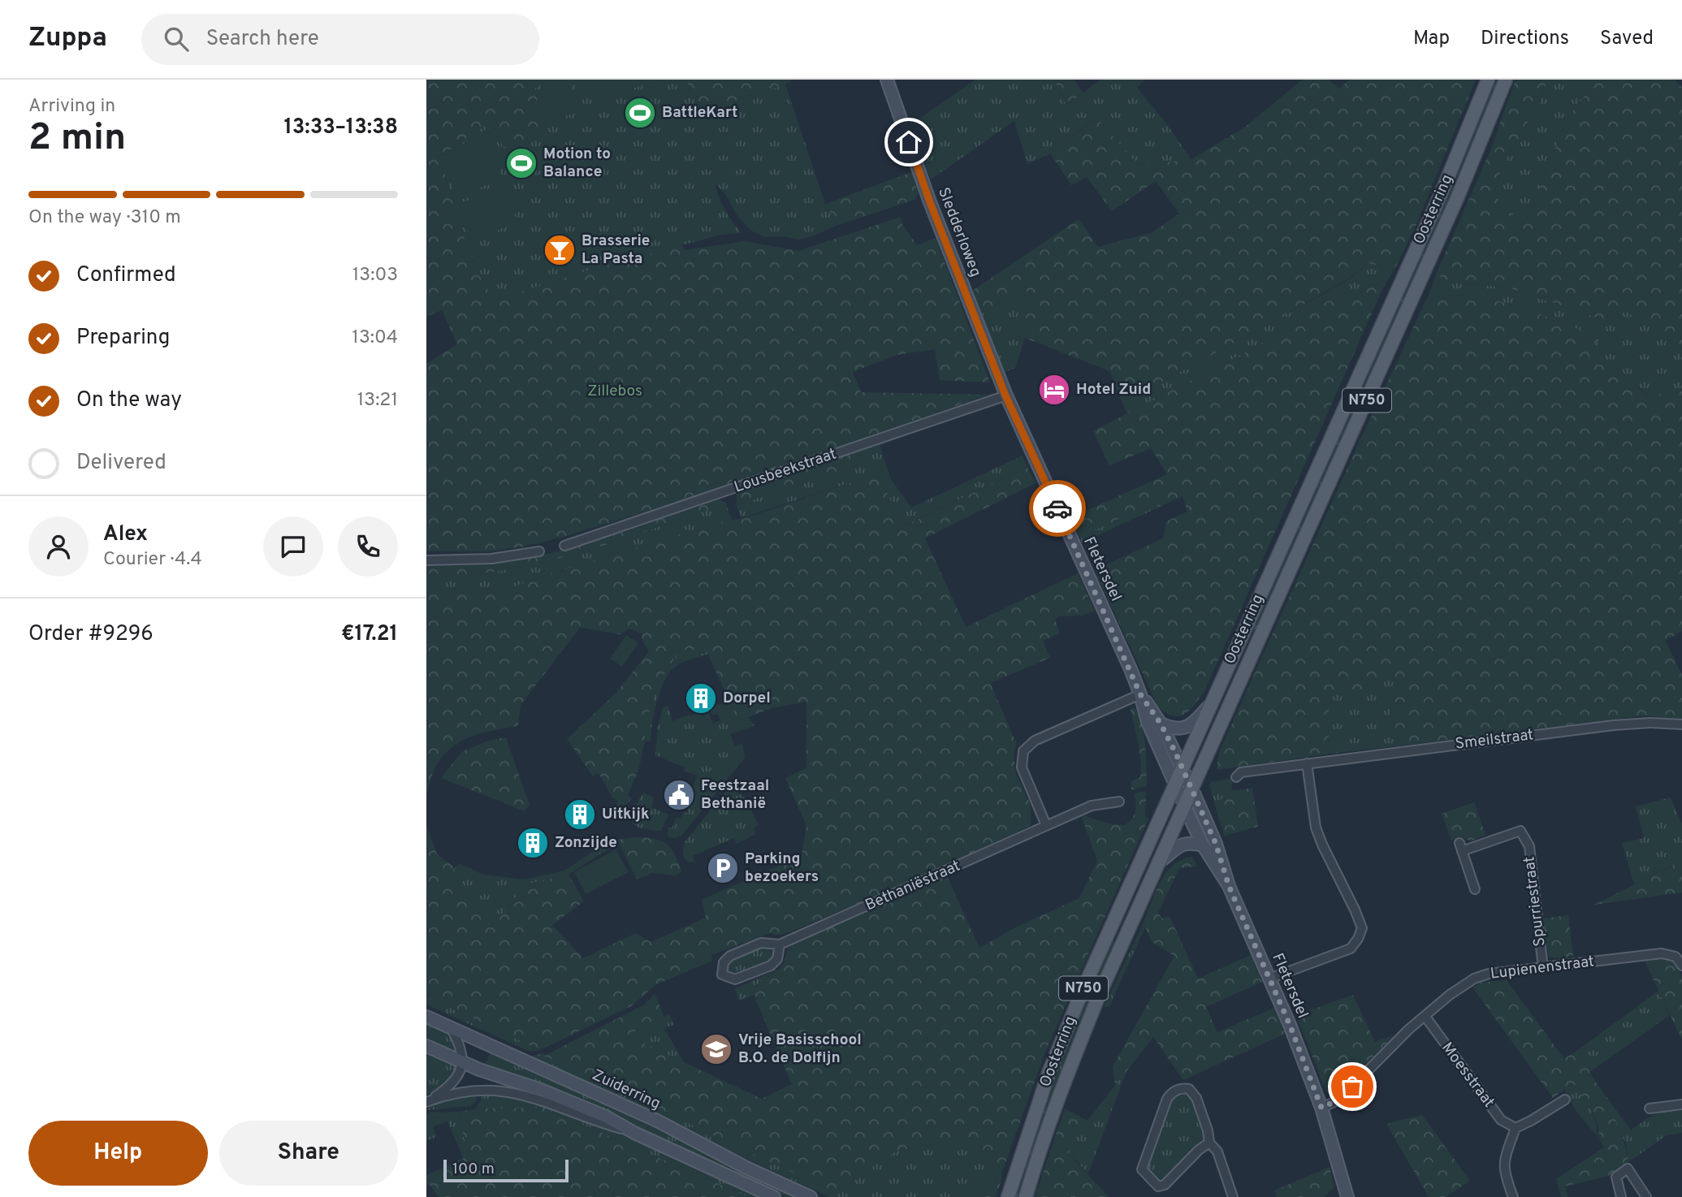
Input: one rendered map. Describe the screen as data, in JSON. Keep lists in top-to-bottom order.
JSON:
{
  "streets": {
    "main road": ["Oosterring", "N750"],
    "street": [
      "Sledderloweg",
      "Lousbeekstraat",
      "Fletersdel",
      "Smeilstraat",
      "Bethaniëstraat",
      "Spurriestraat",
      "Lupienenstraat",
      "Moesstraat",
      "Zuiderring"
    ]
  },
  "crossings": [
    ["Oosterring", "Fletersdel"],
    ["Sledderloweg", "Lousbeekstraat"],
    ["Sledderloweg", "Fletersdel"],
    ["Lousbeekstraat", "Fletersdel"],
    ["Fletersdel", "Lupienenstraat"],
    ["Spurriestraat", "Lupienenstraat"],
    ["Lupienenstraat", "Moesstraat"]
  ],
  "parks": ["Zillebos"],
  "places": {
    "sports": ["BattleKart", "Motion to Balance"],
    "bar": ["Brasserie La Pasta"],
    "hotel": ["Hotel Zuid"],
    "building": ["Dorpel", "Uitkijk", "Zonzijde"],
    "public building": ["Feestzaal Bethanië"],
    "parking": ["Parking bezoekers"],
    "school or university": ["Vrije Basisschool B.O. de Dolfijn"]
  },
  "scale_bar": "100 m",
  "page": {
    "header": "Zuppa",
    "search": "Search here",
    "nav": ["Map", "Directions", "Saved"],
    "heading": ["2 min", "Arriving in", "13:33–13:38"],
    "panel": [
      "Alex",
      "Courier · 4.4",
      "Order #9296",
      "€17.21"
    ],
    "bar": "On the way · 310 m",
    "list": [
      ["Confirmed", "13:03"],
      ["Preparing", "13:04"],
      ["On the way", "13:21"],
      "Delivered"
    ],
    "buttons": ["Help", "Share"],
    "scale": "100 m"
  }
}
